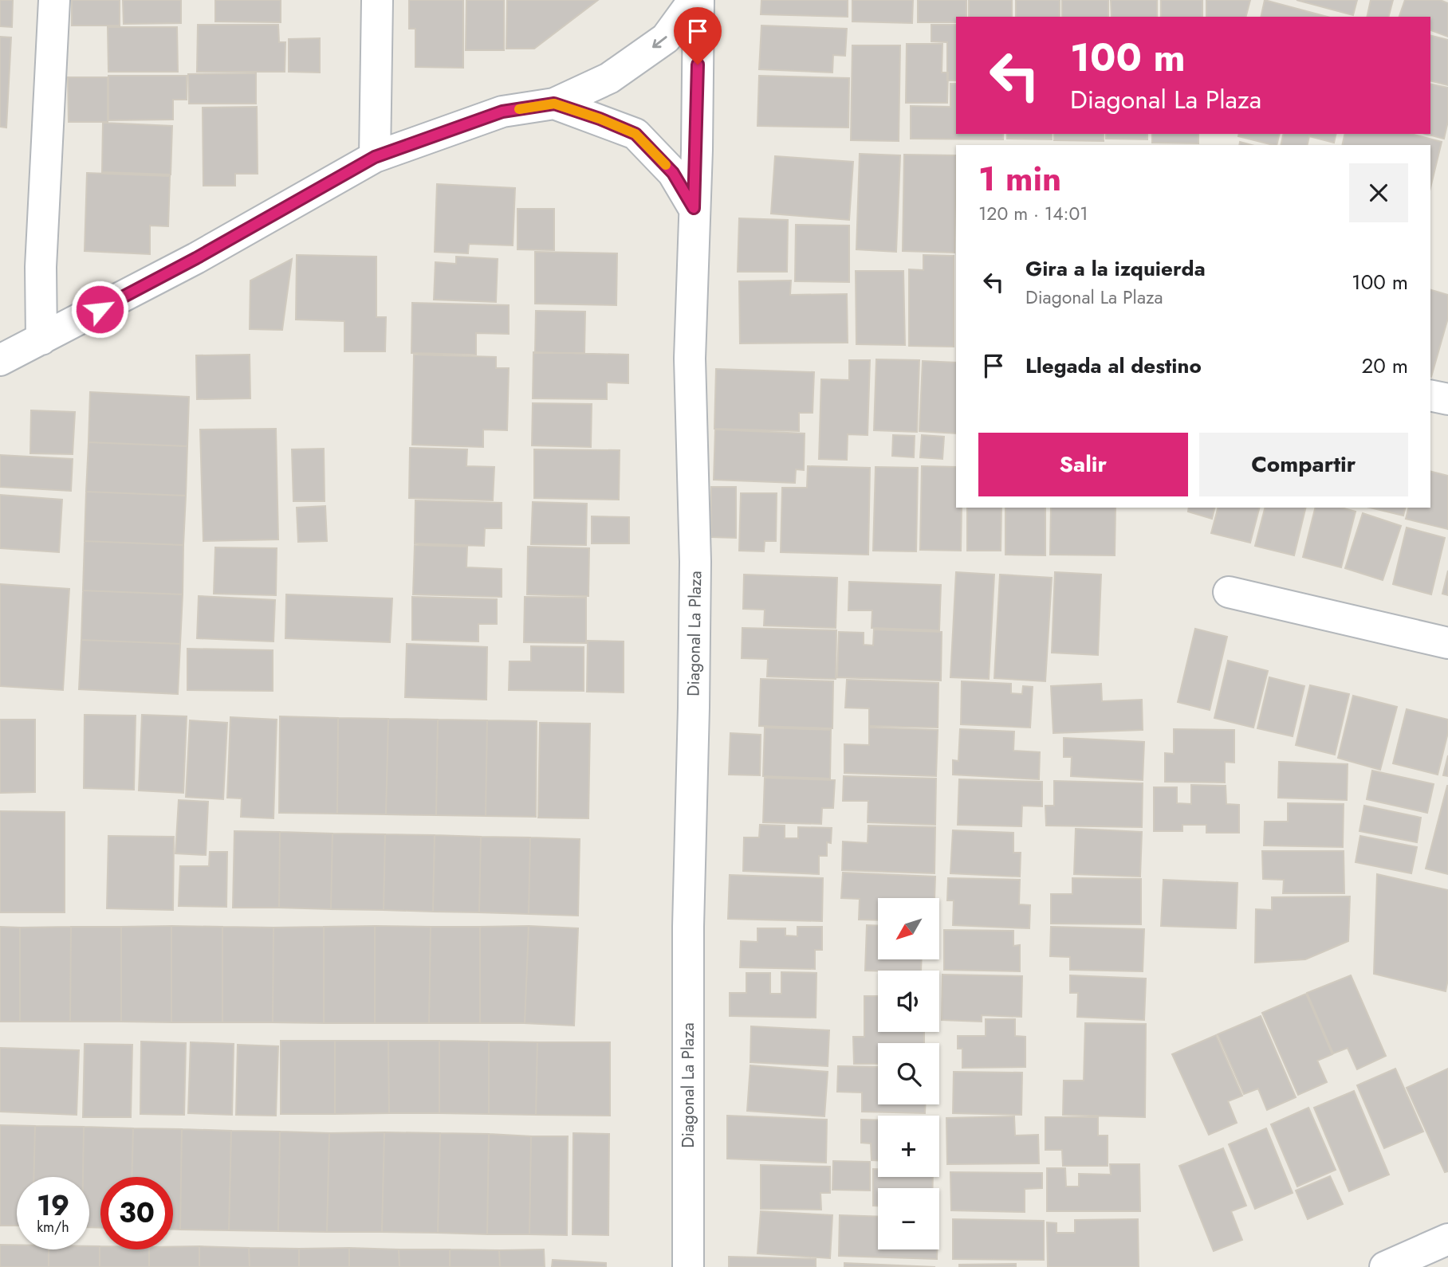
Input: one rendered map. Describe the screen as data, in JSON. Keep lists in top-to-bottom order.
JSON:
{
  "streets": {
    "street": ["Diagonal La Plaza"]
  },
  "north": "bottom left",
  "page": {
    "turn": ["100 m", "Diagonal La Plaza"],
    "heading": ["1 min", "120 m · 14:01"],
    "list": [
      {
        "name": "Gira a la izquierda",
        "note": "Diagonal La Plaza",
        "value": "100 m"
      },
      {
        "name": "Llegada al destino",
        "value": "20 m"
      }
    ],
    "buttons": ["Salir", "Compartir"],
    "map_buttons": ["+", "−"],
    "speed": "19 km/h",
    "limit": "30"
  }
}
